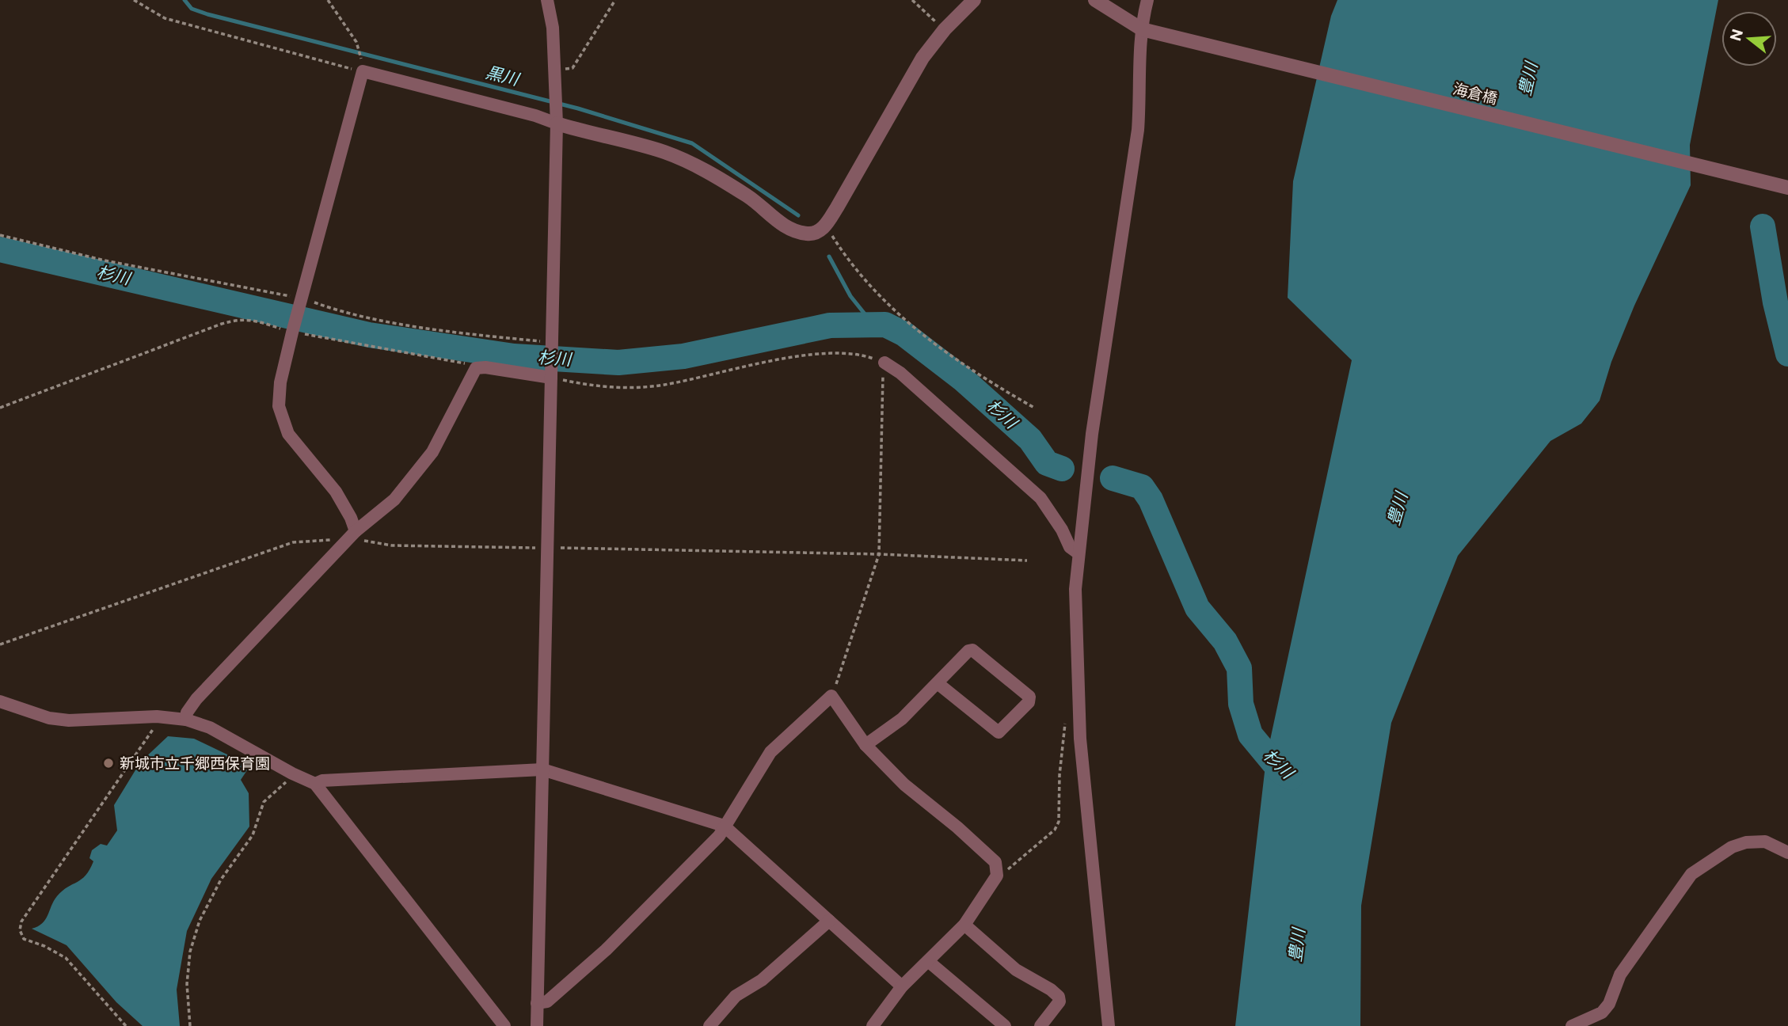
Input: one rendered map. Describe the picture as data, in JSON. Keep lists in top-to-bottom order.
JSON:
{
  "streets": {
    "street": ["海倉橋"]
  },
  "water": ["黒川", "豊川", "杉川"],
  "places": ["新城市立千郷西保育園"],
  "north": "left"
}
